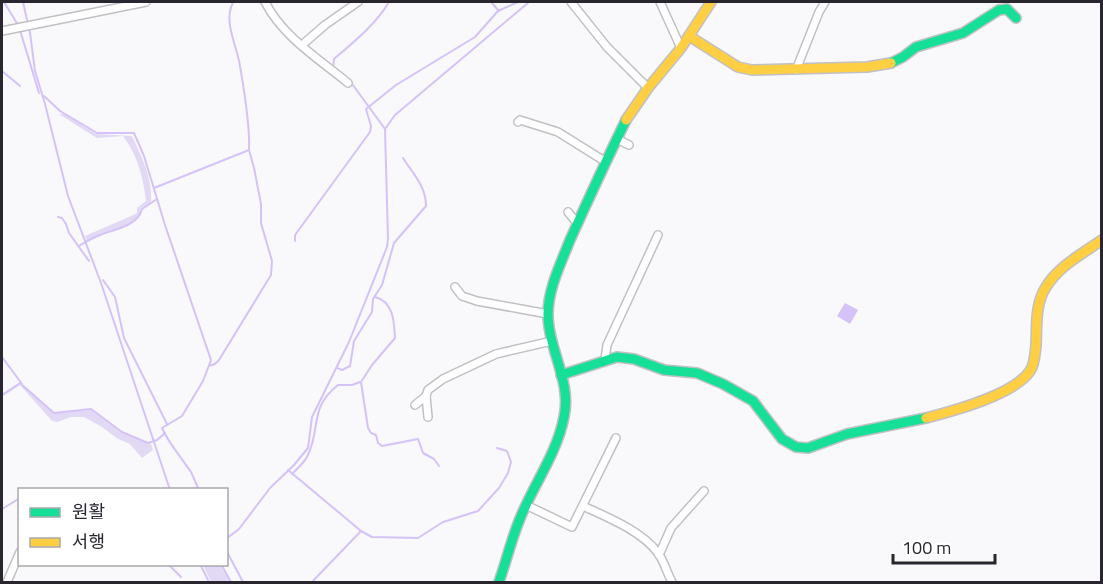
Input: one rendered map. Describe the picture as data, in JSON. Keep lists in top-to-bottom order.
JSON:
{
  "legend": ["원활", "서행"],
  "scale_bar": "100 m"
}
